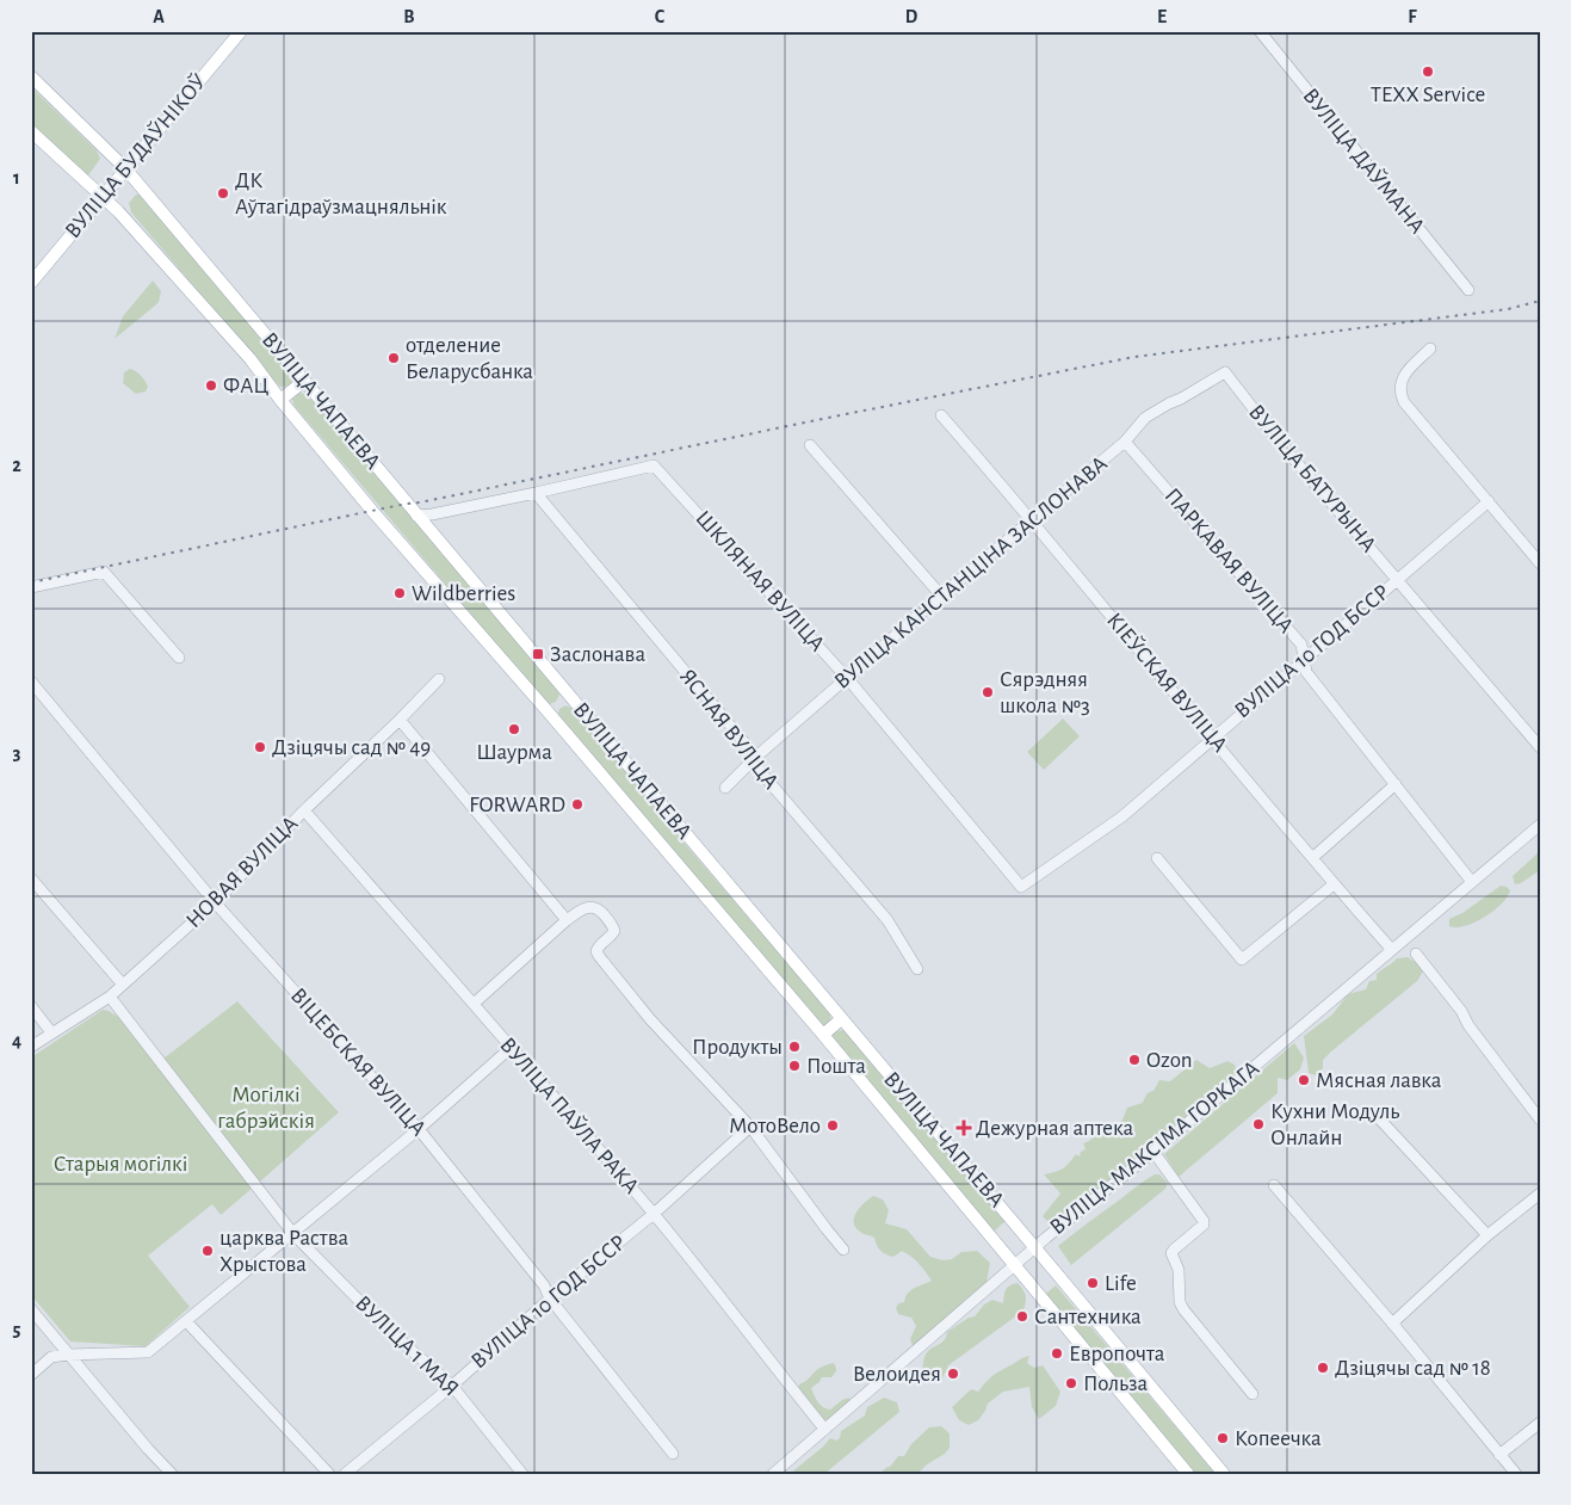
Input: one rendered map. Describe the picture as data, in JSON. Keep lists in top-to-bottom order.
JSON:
{
  "streets": {
    "main road": ["ВУЛІЦА БУДАЎНІКОЎ", "ВУЛІЦА ЧАПАЕВА"],
    "street": [
      "ВУЛІЦА ДАЎМАНА",
      "ВУЛІЦА БАТУРЫНА",
      "ПАРКАВАЯ ВУЛІЦА",
      "ВУЛІЦА КАНСТАНЦІНА ЗАСЛОНАВА",
      "ШКЛЯНАЯ ВУЛІЦА",
      "ВУЛІЦА 10 ГОД БССР",
      "КІЕЎСКАЯ ВУЛІЦА",
      "ЯСНАЯ ВУЛІЦА",
      "НОВАЯ ВУЛІЦА",
      "ВІЦЕБСКАЯ ВУЛІЦА",
      "ВУЛІЦА ПАЎЛА РАКА",
      "ВУЛІЦА МАКСІМА ГОРКАГА",
      "ВУЛІЦА 1 МАЯ"
    ]
  },
  "crossings": [
    ["ВУЛІЦА БУДАЎНІКОЎ", "ВУЛІЦА ЧАПАЕВА"],
    ["ВУЛІЦА ЧАПАЕВА", "ШКЛЯНАЯ ВУЛІЦА"],
    ["ВУЛІЦА ЧАПАЕВА", "ВУЛІЦА МАКСІМА ГОРКАГА"],
    ["ВУЛІЦА БАТУРЫНА", "ВУЛІЦА КАНСТАНЦІНА ЗАСЛОНАВА"],
    ["ВУЛІЦА БАТУРЫНА", "ВУЛІЦА 10 ГОД БССР"],
    ["ПАРКАВАЯ ВУЛІЦА", "ВУЛІЦА КАНСТАНЦІНА ЗАСЛОНАВА"],
    ["ПАРКАВАЯ ВУЛІЦА", "ВУЛІЦА 10 ГОД БССР"],
    ["ПАРКАВАЯ ВУЛІЦА", "ВУЛІЦА МАКСІМА ГОРКАГА"],
    ["ВУЛІЦА КАНСТАНЦІНА ЗАСЛОНАВА", "ШКЛЯНАЯ ВУЛІЦА"],
    ["ВУЛІЦА КАНСТАНЦІНА ЗАСЛОНАВА", "КІЕЎСКАЯ ВУЛІЦА"],
    ["ВУЛІЦА КАНСТАНЦІНА ЗАСЛОНАВА", "ЯСНАЯ ВУЛІЦА"],
    ["ШКЛЯНАЯ ВУЛІЦА", "ВУЛІЦА 10 ГОД БССР"],
    ["ШКЛЯНАЯ ВУЛІЦА", "ЯСНАЯ ВУЛІЦА"],
    ["ВУЛІЦА 10 ГОД БССР", "КІЕЎСКАЯ ВУЛІЦА"],
    ["ВУЛІЦА 10 ГОД БССР", "ВІЦЕБСКАЯ ВУЛІЦА"],
    ["ВУЛІЦА 10 ГОД БССР", "ВУЛІЦА ПАЎЛА РАКА"],
    ["ВУЛІЦА 10 ГОД БССР", "ВУЛІЦА 1 МАЯ"],
    ["КІЕЎСКАЯ ВУЛІЦА", "ВУЛІЦА МАКСІМА ГОРКАГА"],
    ["НОВАЯ ВУЛІЦА", "ВІЦЕБСКАЯ ВУЛІЦА"],
    ["НОВАЯ ВУЛІЦА", "ВУЛІЦА ПАЎЛА РАКА"],
    ["НОВАЯ ВУЛІЦА", "ВУЛІЦА 1 МАЯ"],
    ["ВУЛІЦА ПАЎЛА РАКА", "ВУЛІЦА МАКСІМА ГОРКАГА"]
  ],
  "parks": ["Могілкі габрэйскія", "Старыя могілкі"],
  "places": {
    "other": [
      "TEXX Service",
      "ДК Аўтагідраўзмацняльнік",
      "отделение Беларусбанка",
      "ФАЦ",
      "Wildberries",
      "Сярэдняя школа №3",
      "Шаурма",
      "Дзіцячы сад № 49",
      "FORWARD",
      "Продукты",
      "Ozon",
      "Пошта",
      "Мясная лавка",
      "Кухни Модуль Онлайн",
      "МотоВело",
      "царква Раства Хрыстова",
      "Life",
      "Сантехника",
      "Европочта",
      "Дзіцячы сад № 18",
      "Велоидея",
      "Польза",
      "Копеечка"
    ],
    "transit": ["Заслонава"],
    "health": ["Дежурная аптека"]
  },
  "grid": {
    "columns": [
      "A",
      "B",
      "C",
      "D",
      "E",
      "F"
    ],
    "rows": [
      "1",
      "2",
      "3",
      "4",
      "5"
    ]
  }
}
